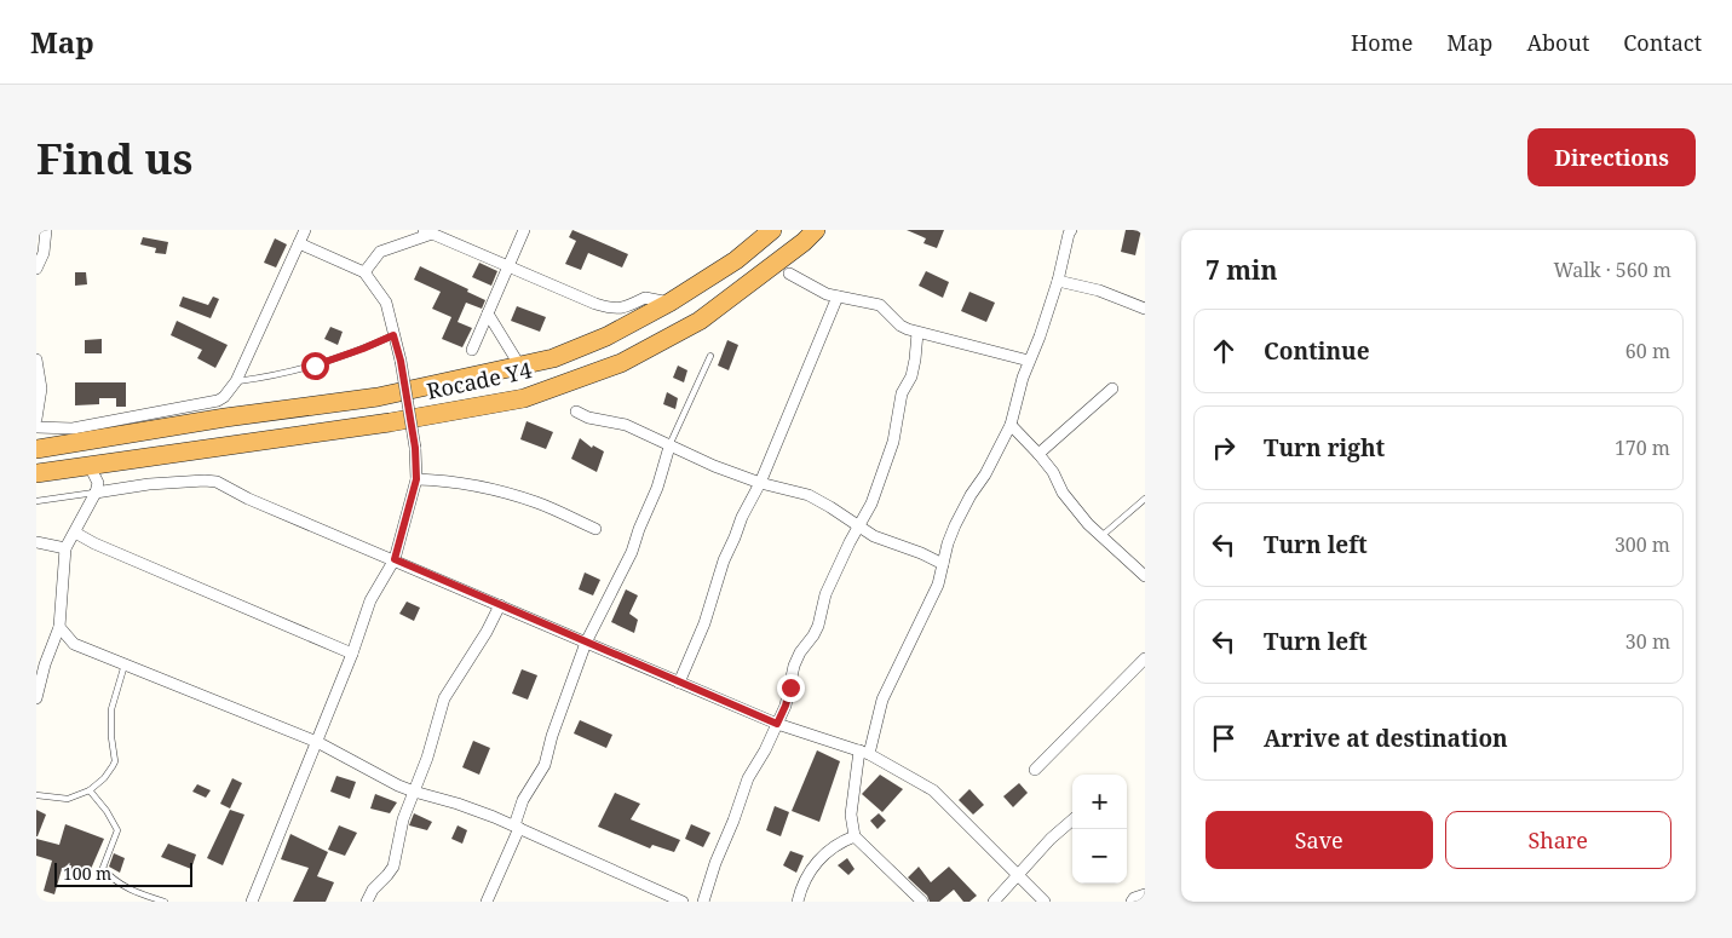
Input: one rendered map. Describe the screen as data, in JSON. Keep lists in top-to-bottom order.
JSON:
{
  "streets": {
    "highway": ["Rocade Y4"]
  },
  "scale_bar": "100 m",
  "page": {
    "header": "Map",
    "nav": [
      "Home",
      "Map",
      "About",
      "Contact"
    ],
    "buttons": [
      "Directions",
      ["Save", "Share"]
    ],
    "title": "Find us",
    "heading": ["7 min", "Walk · 560 m"],
    "list": [
      ["Continue", "60 m"],
      ["Turn right", "170 m"],
      ["Turn left", "300 m"],
      ["Turn left", "30 m"],
      "Arrive at destination"
    ],
    "map_buttons": ["+", "−"],
    "scale": "100 m"
  }
}
